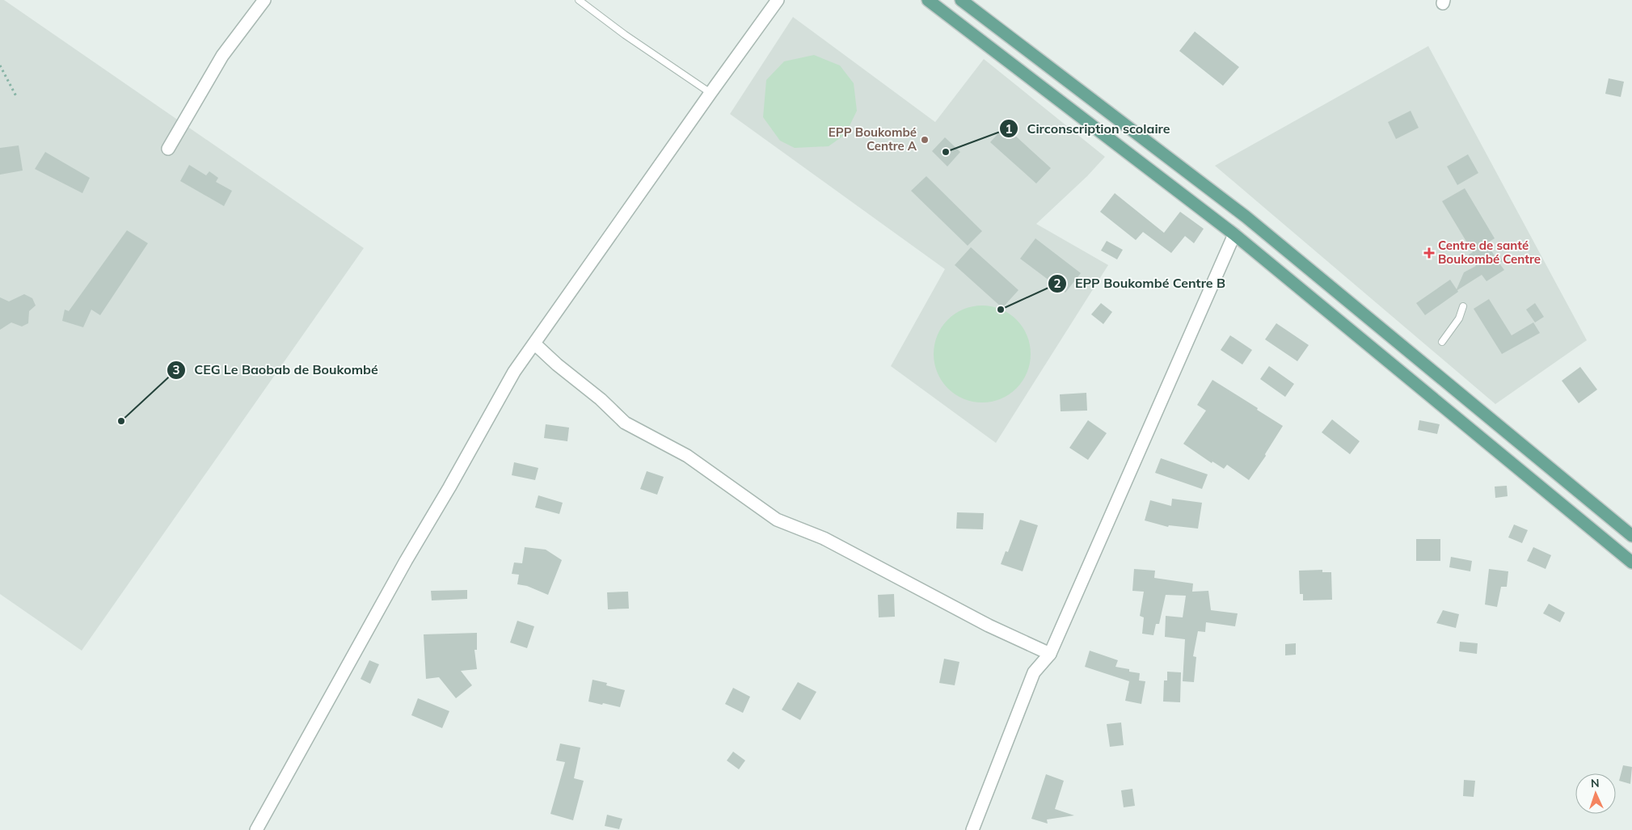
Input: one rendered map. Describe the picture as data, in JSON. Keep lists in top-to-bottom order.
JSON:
{
  "places": {
    "other": [
      "EPP Boukombé Centre A",
      "Circonscription scolaire",
      "EPP Boukombé Centre B",
      "CEG Le Baobab de Boukombé"
    ],
    "health": ["Centre de santé Boukombé Centre"]
  },
  "north": "top"
}
